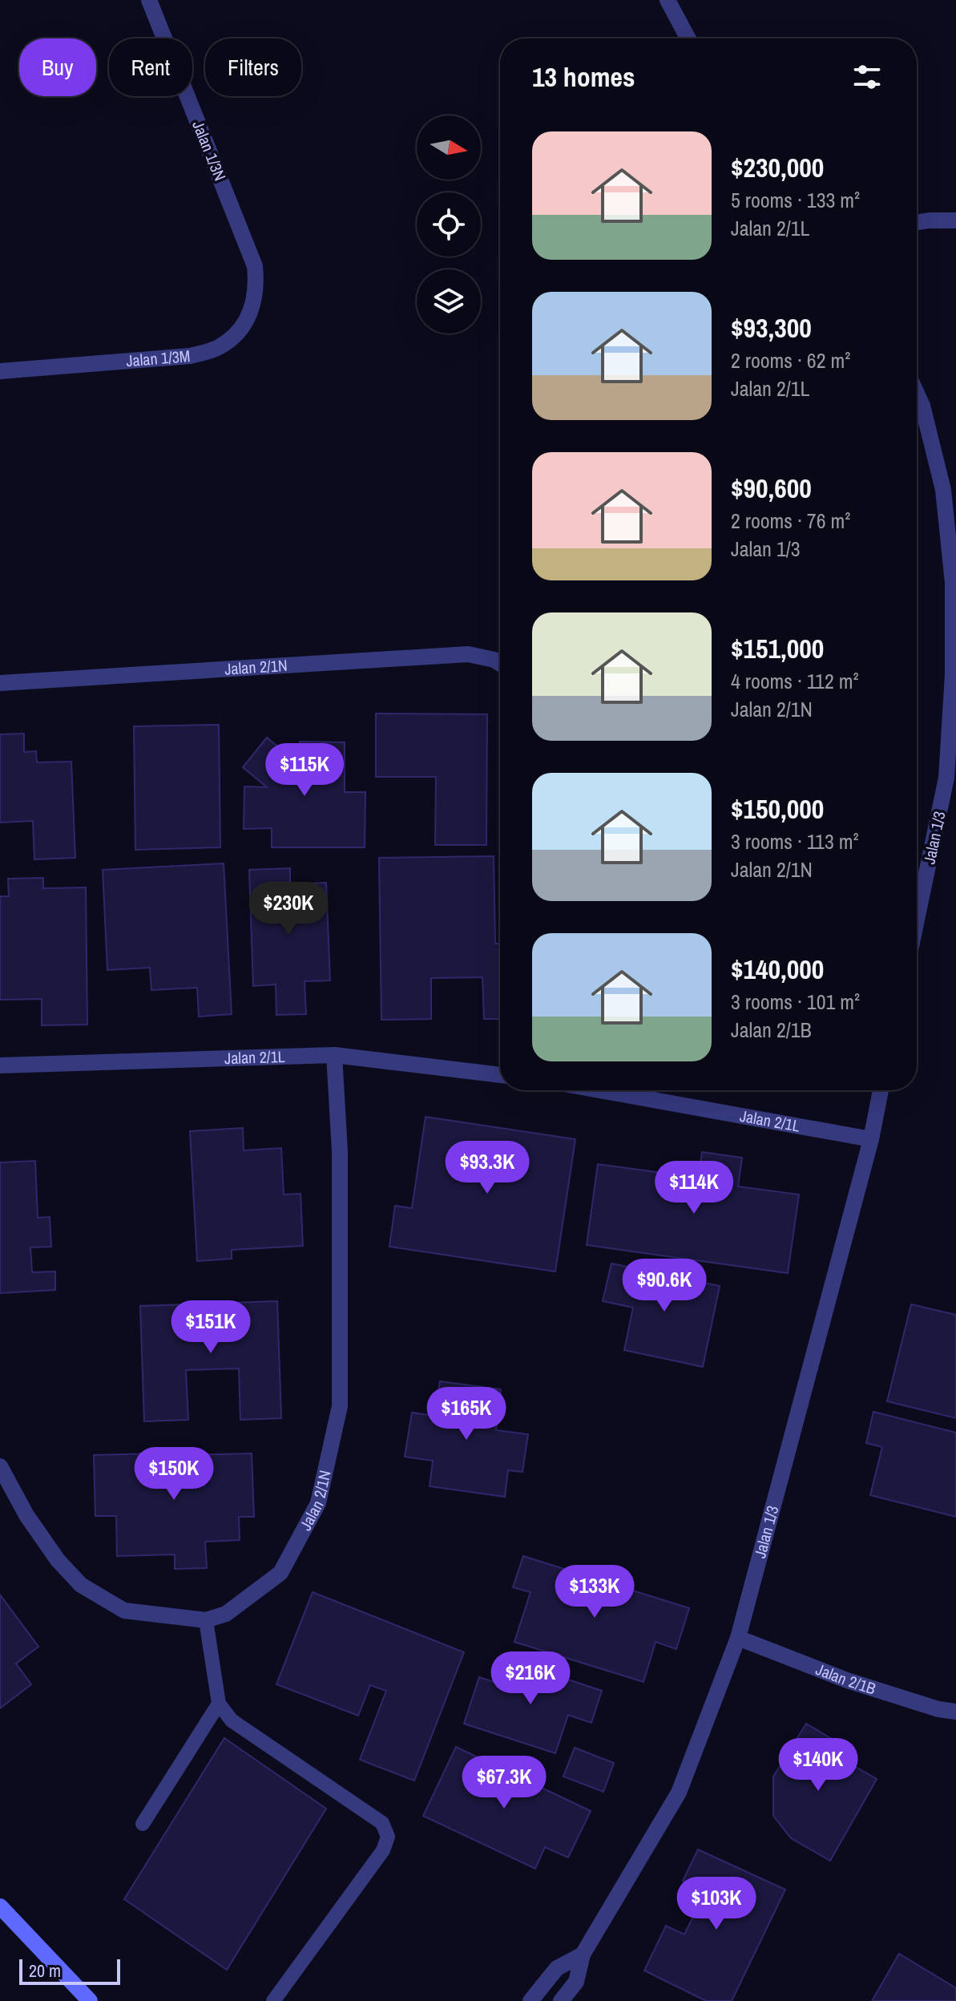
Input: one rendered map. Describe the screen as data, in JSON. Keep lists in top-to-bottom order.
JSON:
{
  "streets": {
    "street": [
      "Jalan 1/3N",
      "Jalan 1/3M",
      "Jalan 2/1N",
      "Jalan 1/3",
      "Jalan 2/1L",
      "Jalan 2/1B"
    ]
  },
  "crossings": [
    ["Jalan 1/3N", "Jalan 1/3M"],
    ["Jalan 2/1N", "Jalan 2/1L"],
    ["Jalan 1/3", "Jalan 2/1L"],
    ["Jalan 1/3", "Jalan 2/1B"]
  ],
  "scale_bar": "20 m",
  "north": "right",
  "page": {
    "chip": ["Buy", "Rent", "Filters"],
    "heading": "13 homes",
    "list": [
      {
        "name": "$230,000",
        "note": "5 rooms · 133 m² · Jalan 2/1L"
      },
      {
        "name": "$93,300",
        "note": "2 rooms · 62 m² · Jalan 2/1L"
      },
      {
        "name": "$90,600",
        "note": "2 rooms · 76 m² · Jalan 1/3"
      },
      {
        "name": "$151,000",
        "note": "4 rooms · 112 m² · Jalan 2/1N"
      },
      {
        "name": "$150,000",
        "note": "3 rooms · 113 m² · Jalan 2/1N"
      },
      {
        "name": "$140,000",
        "note": "3 rooms · 101 m² · Jalan 2/1B"
      }
    ],
    "price": [
      "$115K",
      "$230K",
      "$93.3K",
      "$114K",
      "$90.6K",
      "$151K",
      "$165K",
      "$150K",
      "$133K",
      "$216K",
      "$140K",
      "$67.3K",
      "$103K"
    ],
    "scale": "20 m"
  }
}
